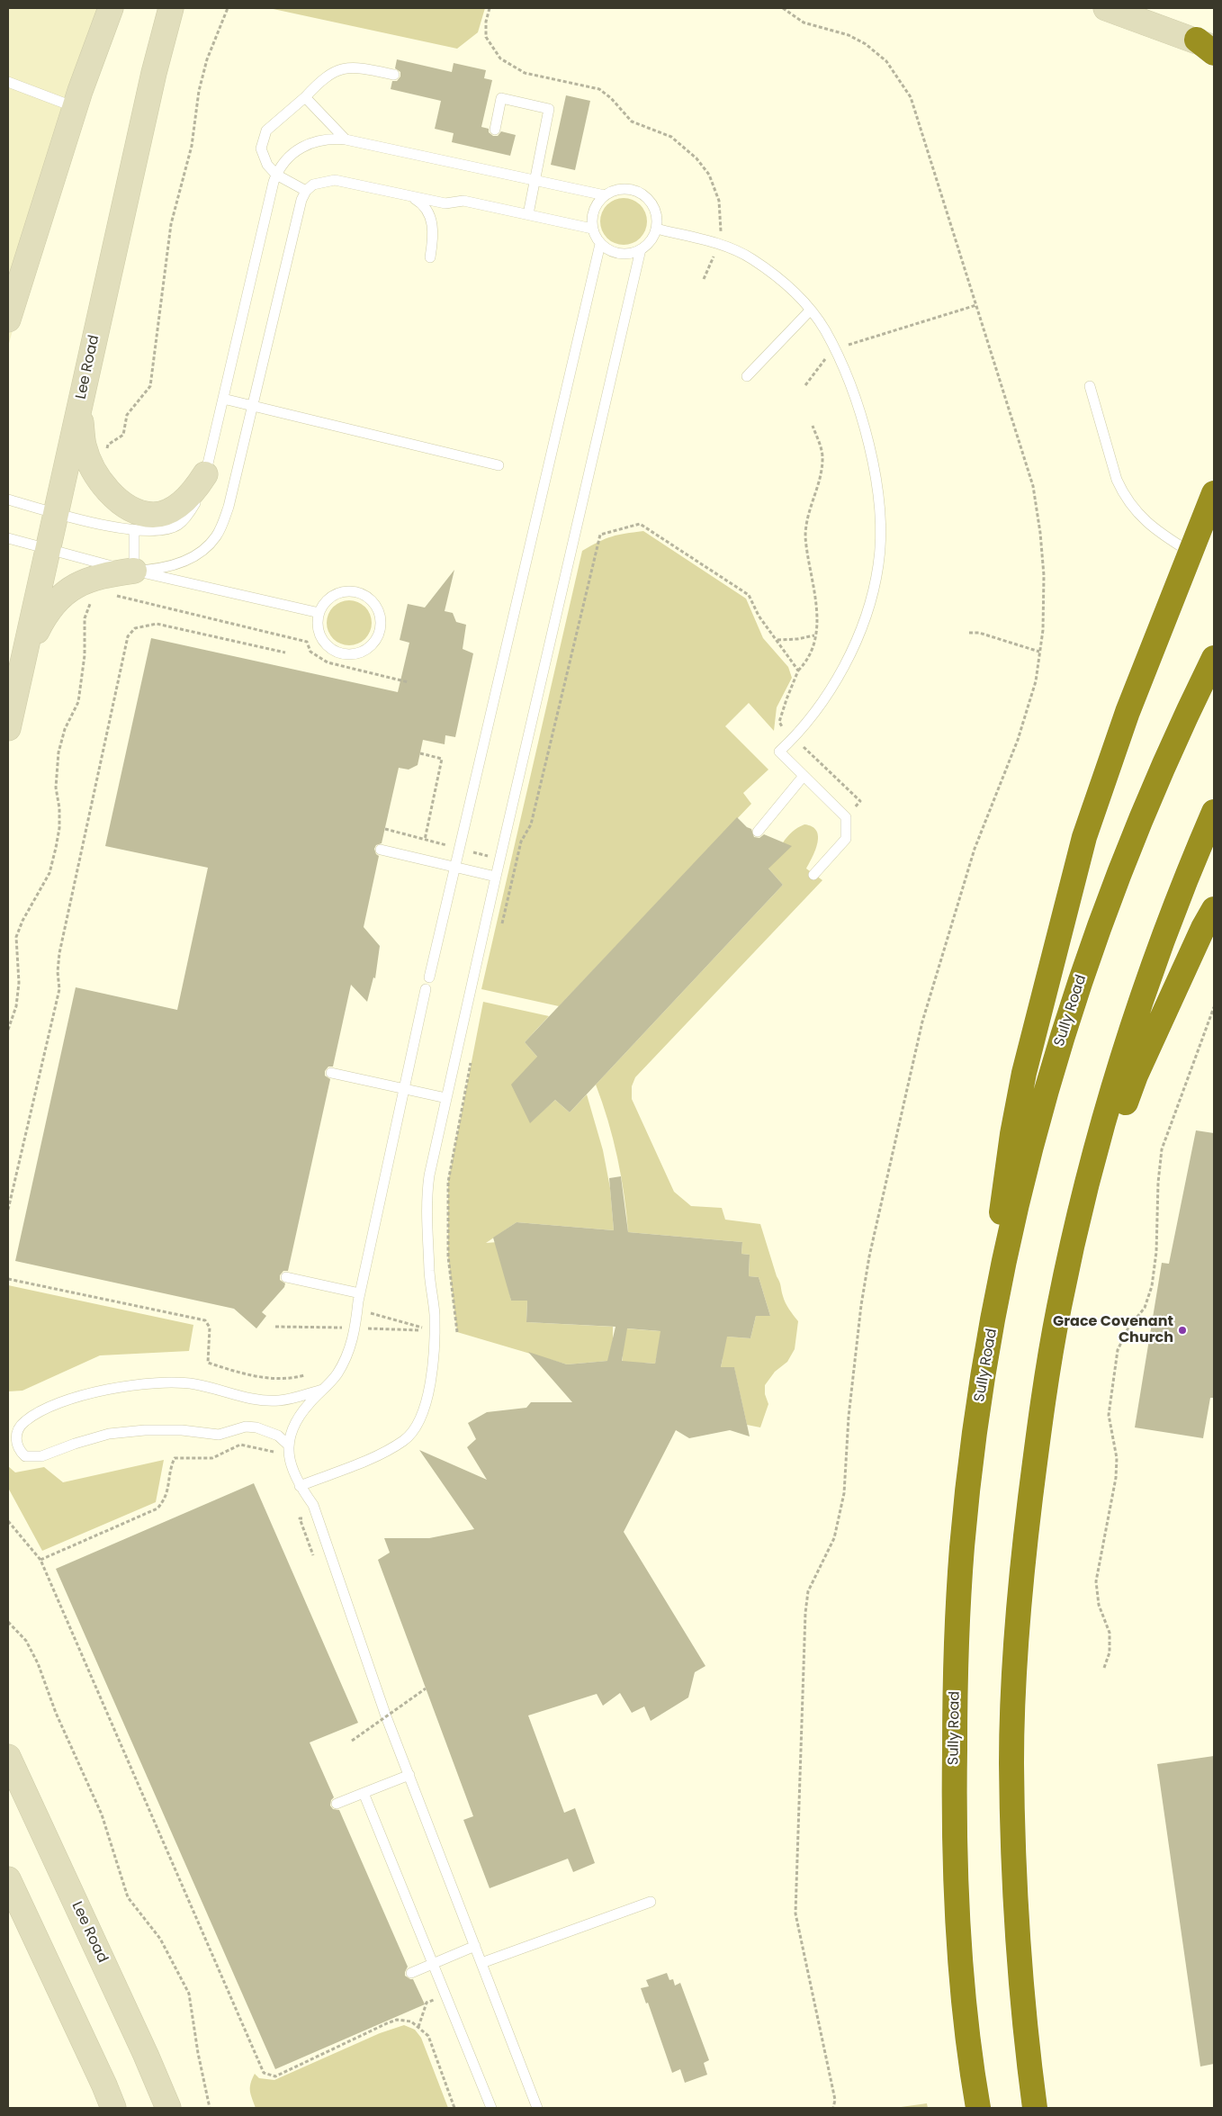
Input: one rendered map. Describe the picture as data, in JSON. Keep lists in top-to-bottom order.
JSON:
{
  "streets": {
    "highway": ["Sully Road"],
    "street": ["Lee Road"]
  },
  "places": ["Grace Covenant Church"]
}
